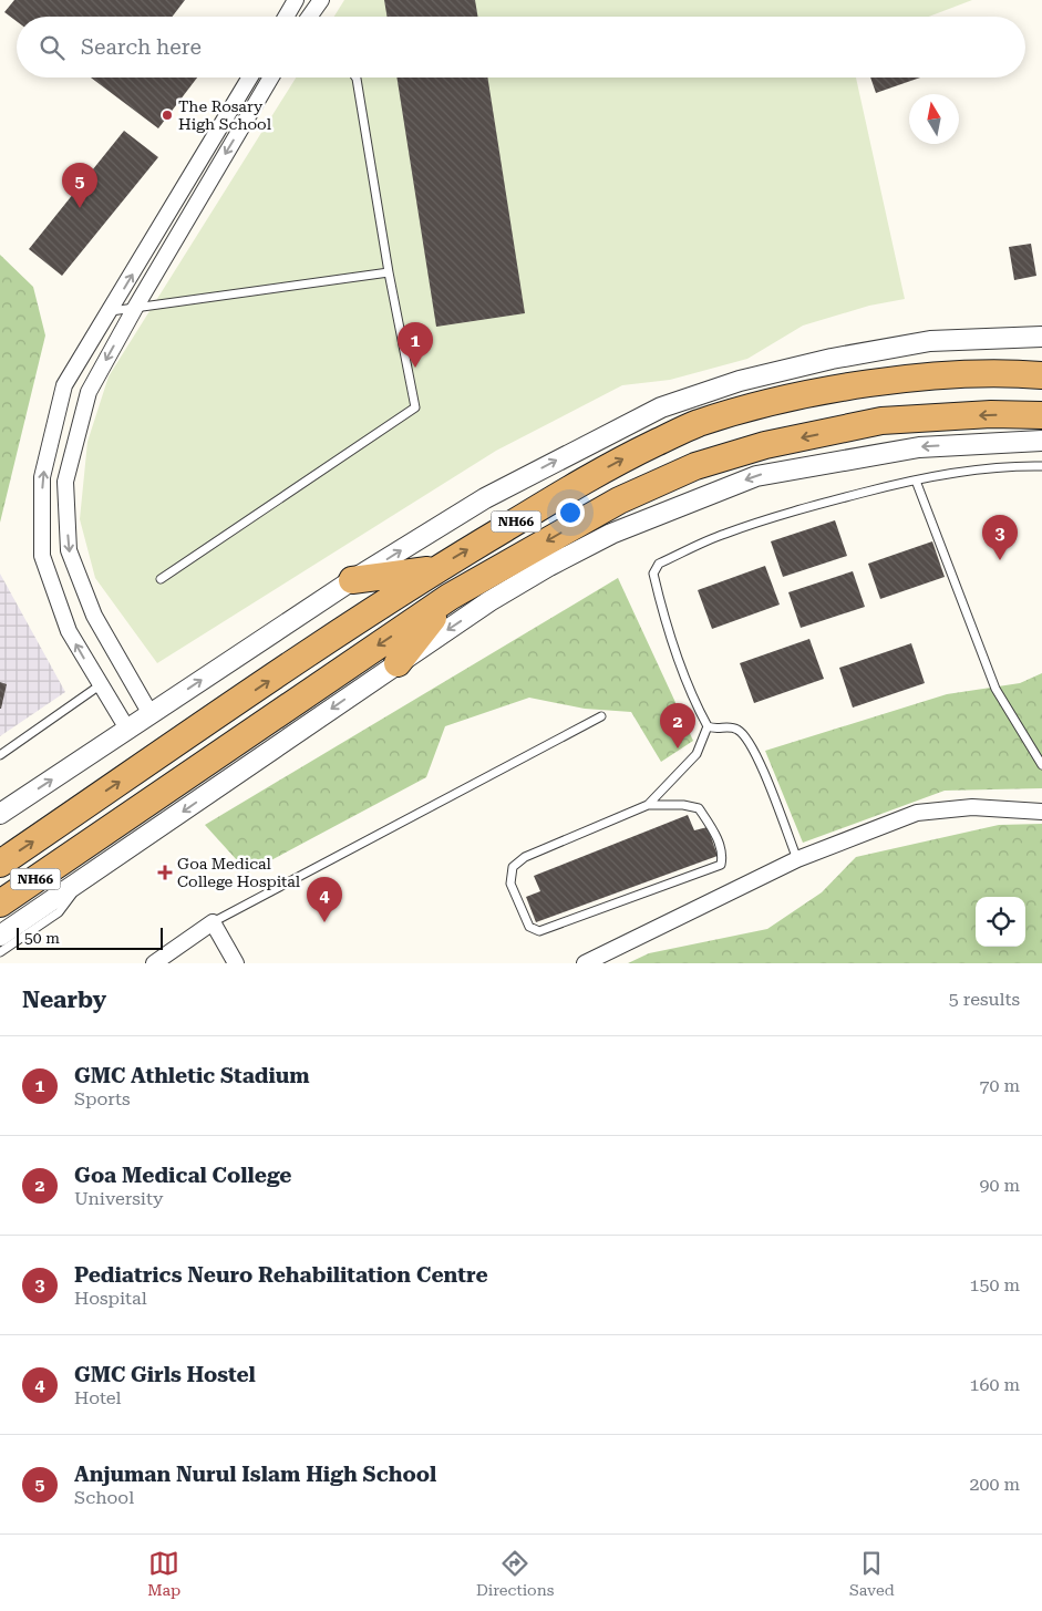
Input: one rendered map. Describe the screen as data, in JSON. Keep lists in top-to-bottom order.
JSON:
{
  "streets": {
    "highway": ["NH66"]
  },
  "places": {
    "other": ["The Rosary High School"],
    "health": ["Goa Medical College Hospital"]
  },
  "scale_bar": "50 m",
  "north": "top",
  "page": {
    "search": "Search here",
    "pins": [
      "5",
      "1",
      "3",
      "2",
      "4"
    ],
    "scale": "50 m",
    "heading": ["Nearby", "5 results"],
    "list": [
      {
        "mark": "1",
        "name": "GMC Athletic Stadium",
        "note": "Sports",
        "value": "70 m"
      },
      {
        "mark": "2",
        "name": "Goa Medical College",
        "note": "University",
        "value": "90 m"
      },
      {
        "mark": "3",
        "name": "Pediatrics Neuro Rehabilitation Centre",
        "note": "Hospital",
        "value": "150 m"
      },
      {
        "mark": "4",
        "name": "GMC Girls Hostel",
        "note": "Hotel",
        "value": "160 m"
      },
      {
        "mark": "5",
        "name": "Anjuman Nurul Islam High School",
        "note": "School",
        "value": "200 m"
      }
    ],
    "nav": ["Map", "Directions", "Saved"]
  }
}
